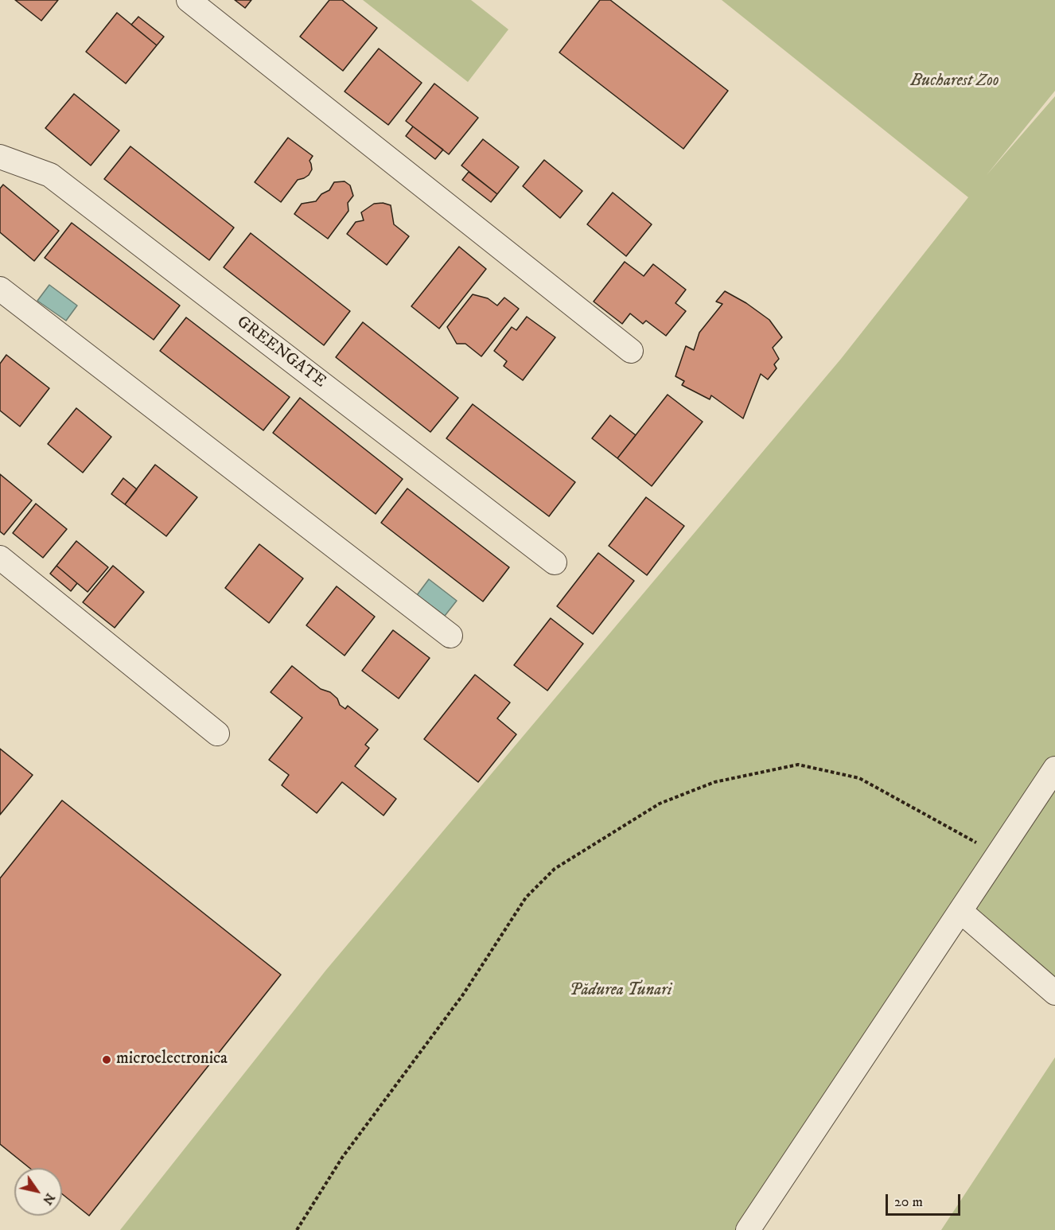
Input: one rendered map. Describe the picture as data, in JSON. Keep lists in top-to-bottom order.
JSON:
{
  "streets": {
    "street": ["GREENGATE"]
  },
  "parks": ["Bucharest Zoo", "Pădurea Tunari"],
  "places": ["microelectronica"],
  "scale_bar": "20 m",
  "north": "bottom right"
}
